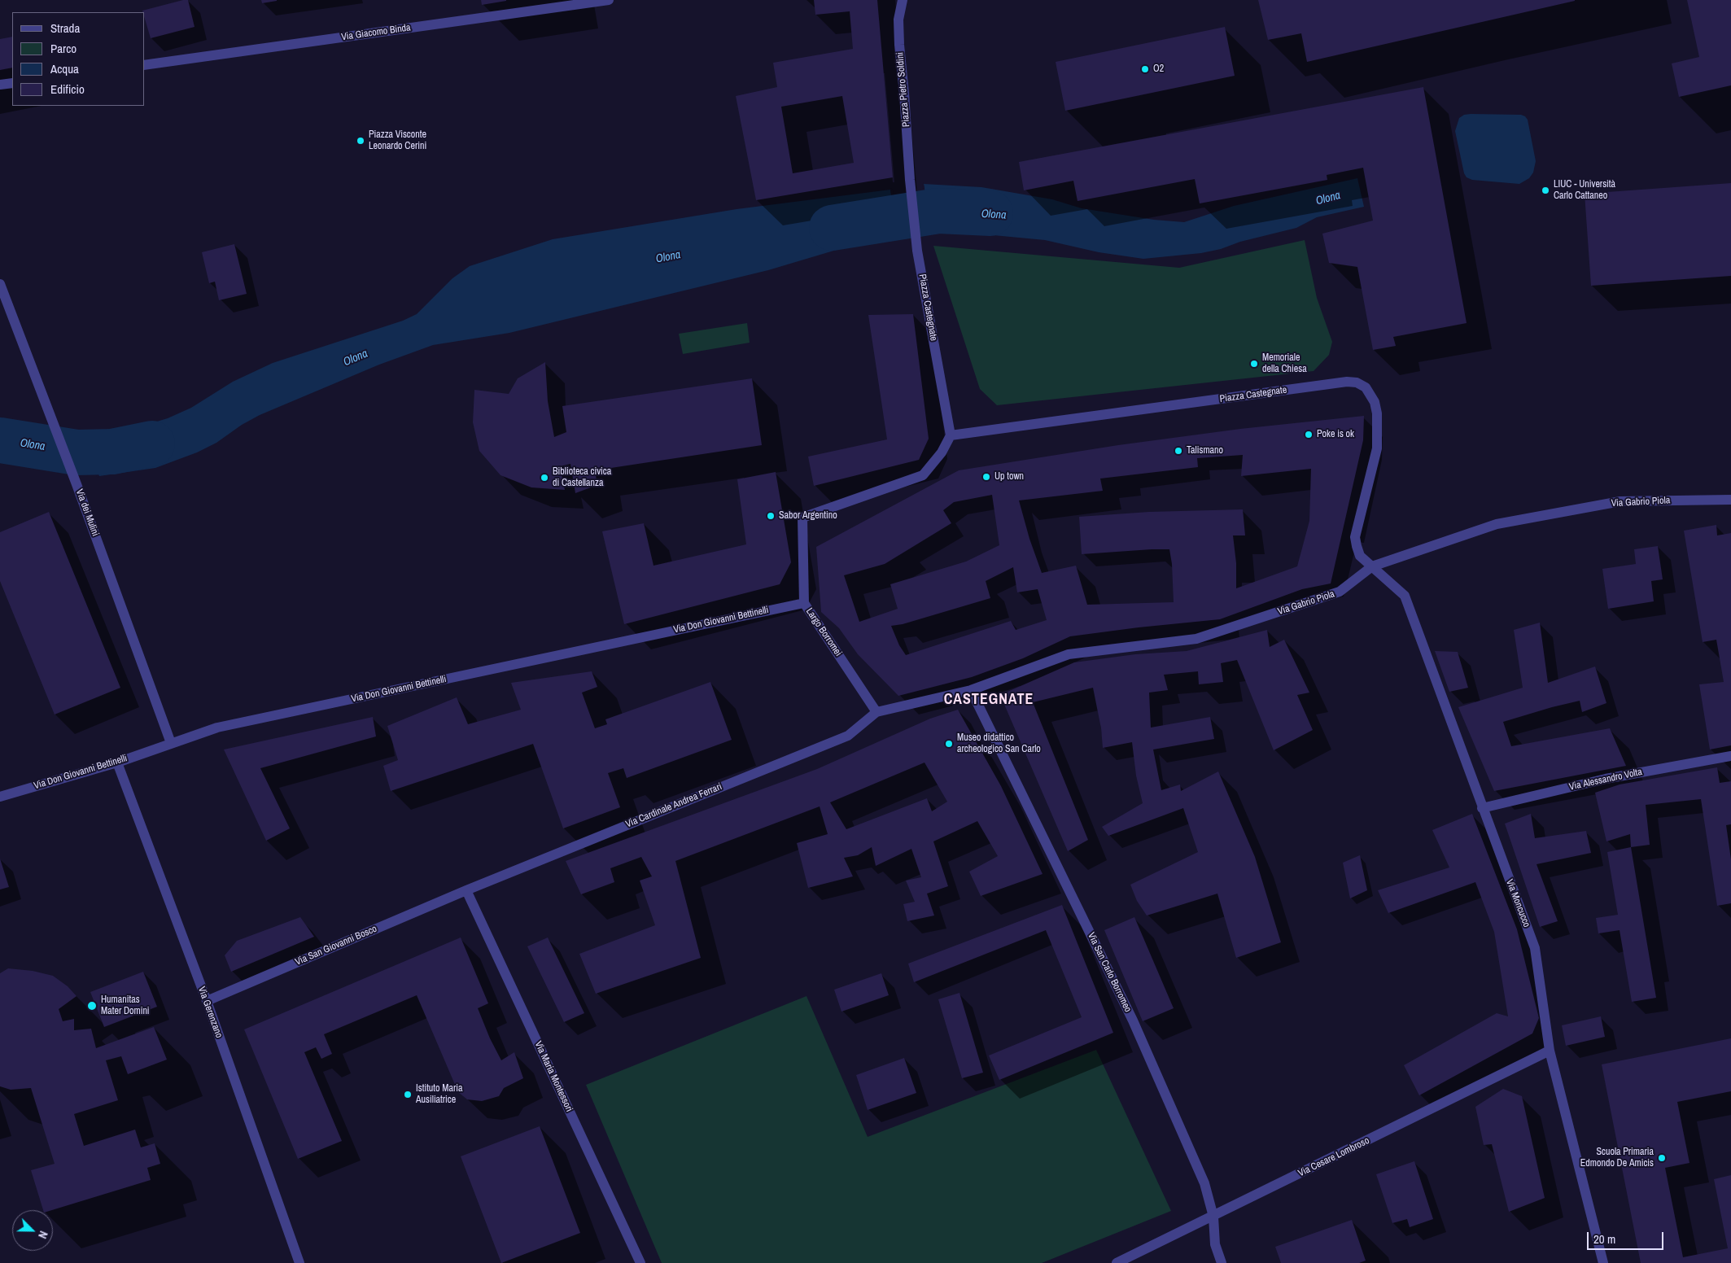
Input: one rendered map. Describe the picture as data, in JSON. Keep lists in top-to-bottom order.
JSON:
{
  "streets": {
    "street": [
      "Via Giacomo Binda",
      "Piazza Pietro Soldini",
      "Piazza Castegnate",
      "Via Gabrio Piola",
      "Via dei Mulini",
      "Via Don Giovanni Bettinelli",
      "Largo Borromei",
      "Via Alessandro Volta",
      "Via Cardinale Andrea Ferrari",
      "Via Moncucco",
      "Via San Giovanni Bosco",
      "Via San Carlo Borromeo",
      "Via Gerenzano",
      "Via Maria Montessori",
      "Via Cesare Lombroso"
    ]
  },
  "crossings": [
    ["Piazza Pietro Soldini", "Piazza Castegnate"],
    ["Piazza Castegnate", "Via Gabrio Piola"],
    ["Piazza Castegnate", "Largo Borromei"],
    ["Piazza Castegnate", "Via Moncucco"],
    ["Via Gabrio Piola", "Largo Borromei"],
    ["Via Gabrio Piola", "Via Cardinale Andrea Ferrari"],
    ["Via Gabrio Piola", "Via Moncucco"],
    ["Via Gabrio Piola", "Via San Carlo Borromeo"],
    ["Via dei Mulini", "Via Don Giovanni Bettinelli"],
    ["Via Don Giovanni Bettinelli", "Largo Borromei"],
    ["Via Don Giovanni Bettinelli", "Via Gerenzano"],
    ["Largo Borromei", "Via Cardinale Andrea Ferrari"],
    ["Via Alessandro Volta", "Via Moncucco"],
    ["Via Cardinale Andrea Ferrari", "Via San Giovanni Bosco"],
    ["Via Cardinale Andrea Ferrari", "Via Maria Montessori"],
    ["Via Moncucco", "Via Cesare Lombroso"],
    ["Via San Giovanni Bosco", "Via Gerenzano"],
    ["Via San Giovanni Bosco", "Via Maria Montessori"],
    ["Via San Carlo Borromeo", "Via Cesare Lombroso"]
  ],
  "districts": ["CASTEGNATE"],
  "water": ["Olona"],
  "places": [
    "O2",
    "Piazza Visconte Leonardo Cerini",
    "LIUC - Università Carlo Cattaneo",
    "Memoriale della Chiesa",
    "Poke is ok",
    "Talismano",
    "Up town",
    "Biblioteca civica di Castellanza",
    "Sabor Argentino",
    "Museo didattico archeologico San Carlo",
    "Humanitas Mater Domini",
    "Istituto Maria Ausiliatrice",
    "Scuola Primaria Edmondo De Amicis"
  ],
  "legend": [
    "Strada",
    "Parco",
    "Acqua",
    "Edificio"
  ],
  "scale_bar": "20 m",
  "north": "bottom right"
}
